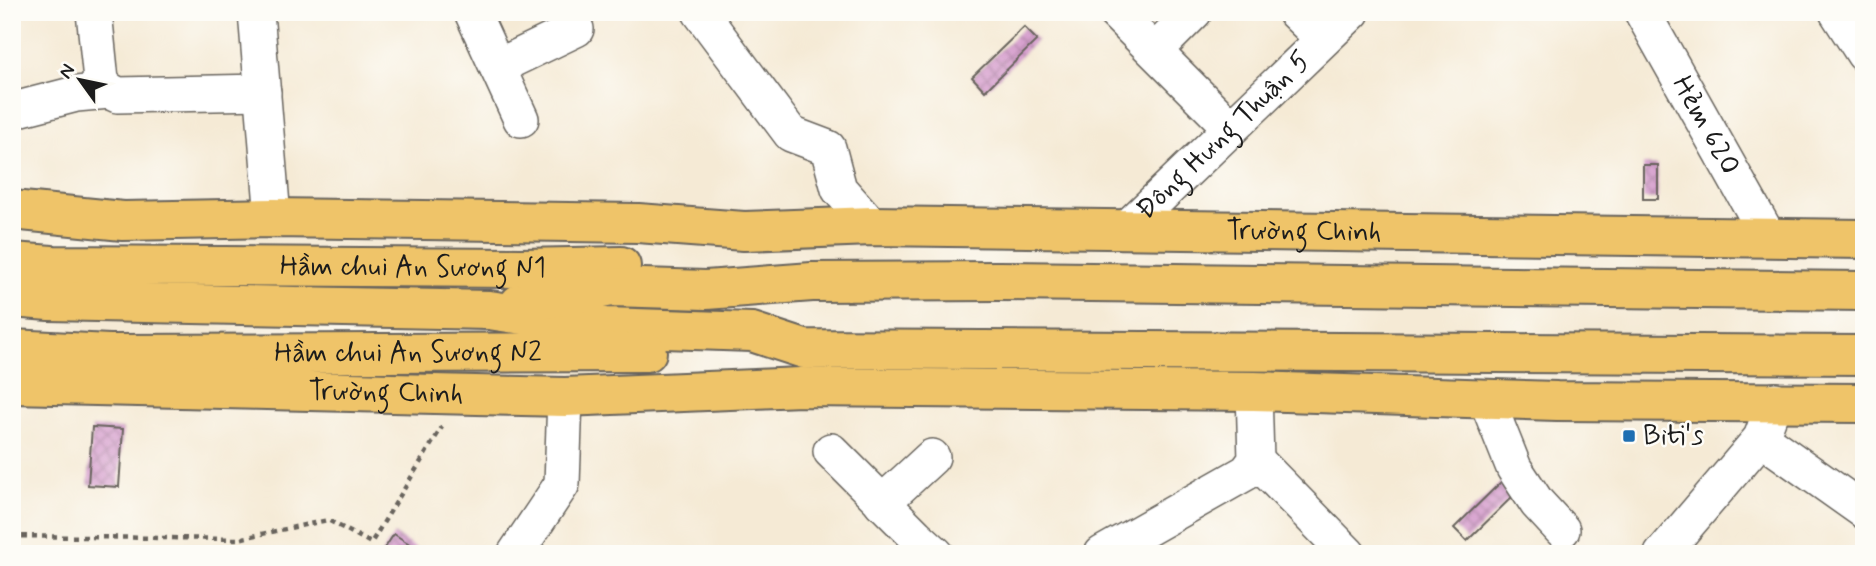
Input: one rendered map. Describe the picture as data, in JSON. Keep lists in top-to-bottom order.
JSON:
{
  "streets": {
    "main road": ["Trường Chinh", "Hầm chui An Sương N1", "Hầm chui An Sương N2"],
    "street": ["Hẻm 620", "Đông Hưng Thuận 5"]
  },
  "crossings": [
    ["Hẻm 620", "Trường Chinh"],
    ["Đông Hưng Thuận 5", "Trường Chinh"],
    ["Trường Chinh", "Hầm chui An Sương N1"],
    ["Trường Chinh", "Hầm chui An Sương N2"]
  ],
  "places": {
    "transit": ["Biti's"]
  },
  "north": "top left"
}
